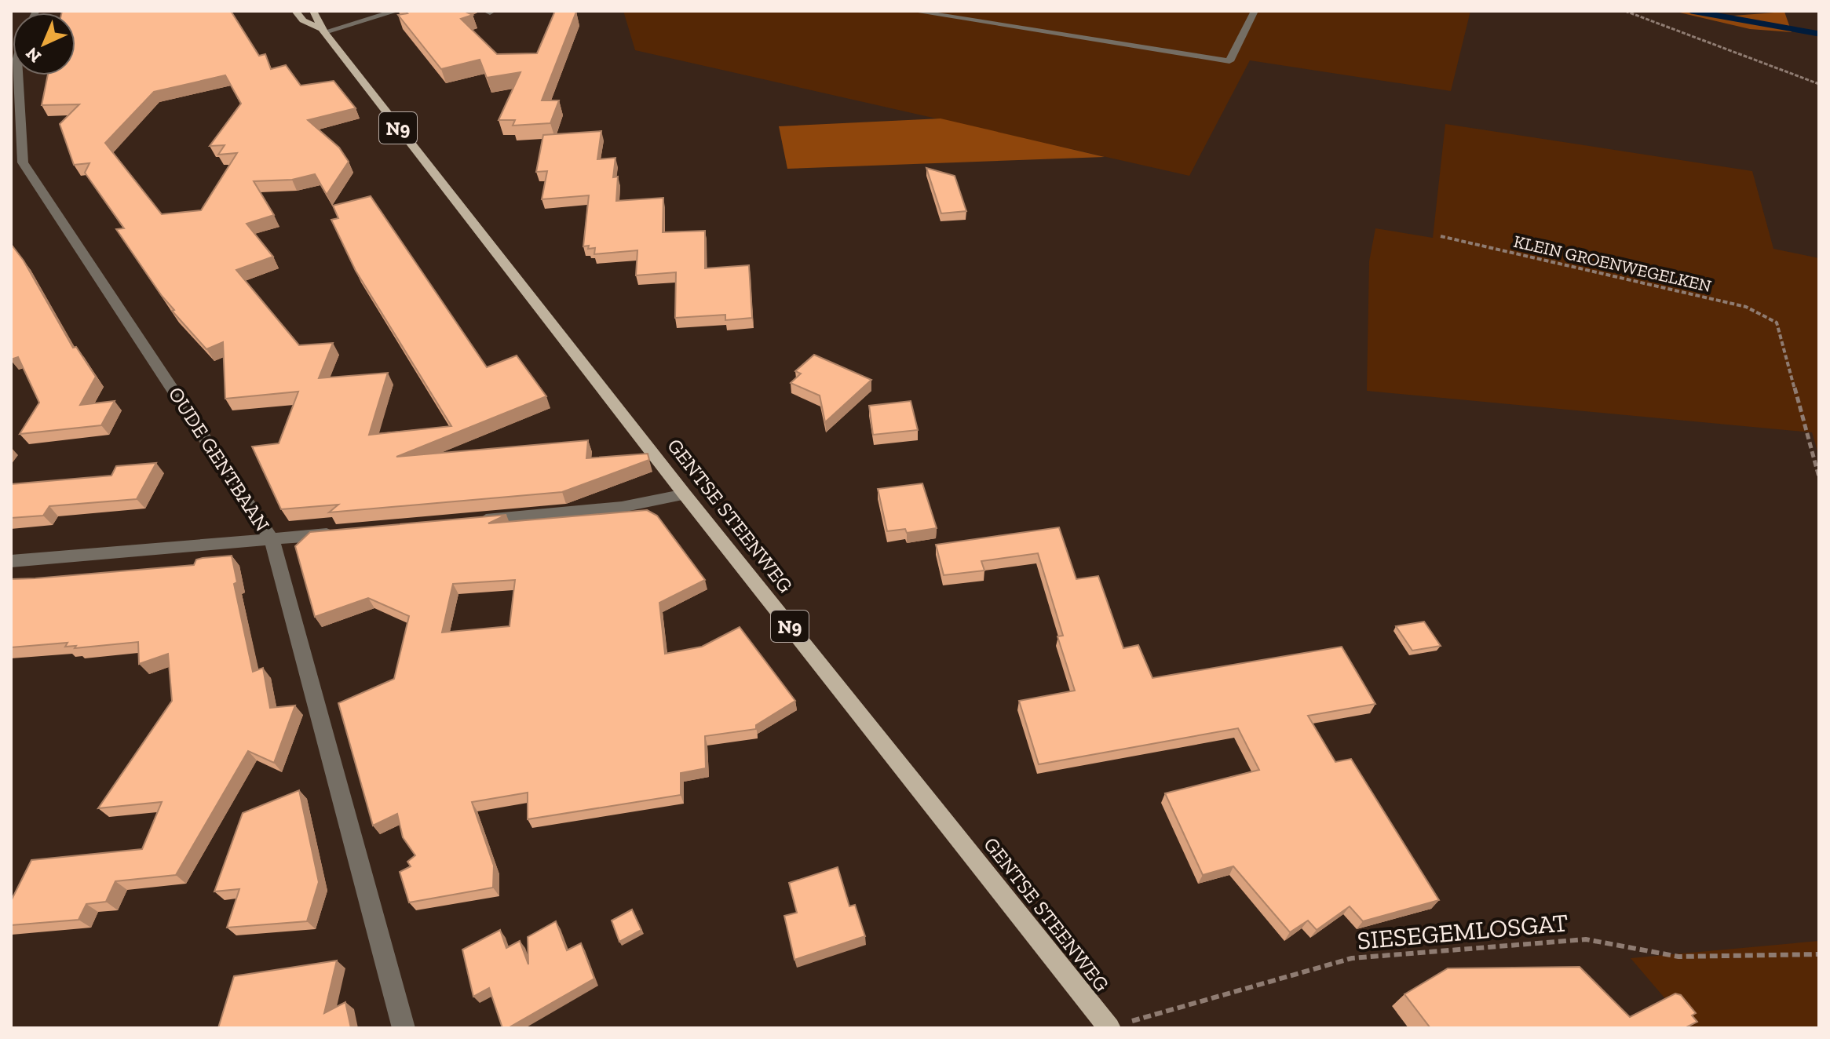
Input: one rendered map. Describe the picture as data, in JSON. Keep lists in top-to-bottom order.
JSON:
{
  "streets": {
    "main road": ["N9", "GENTSE STEENWEG"],
    "street": ["OUDE GENTBAAN"],
    "path": ["KLEIN GROENWEGELKEN", "SIESEGEMLOSGAT"]
  },
  "north": "bottom left"
}
